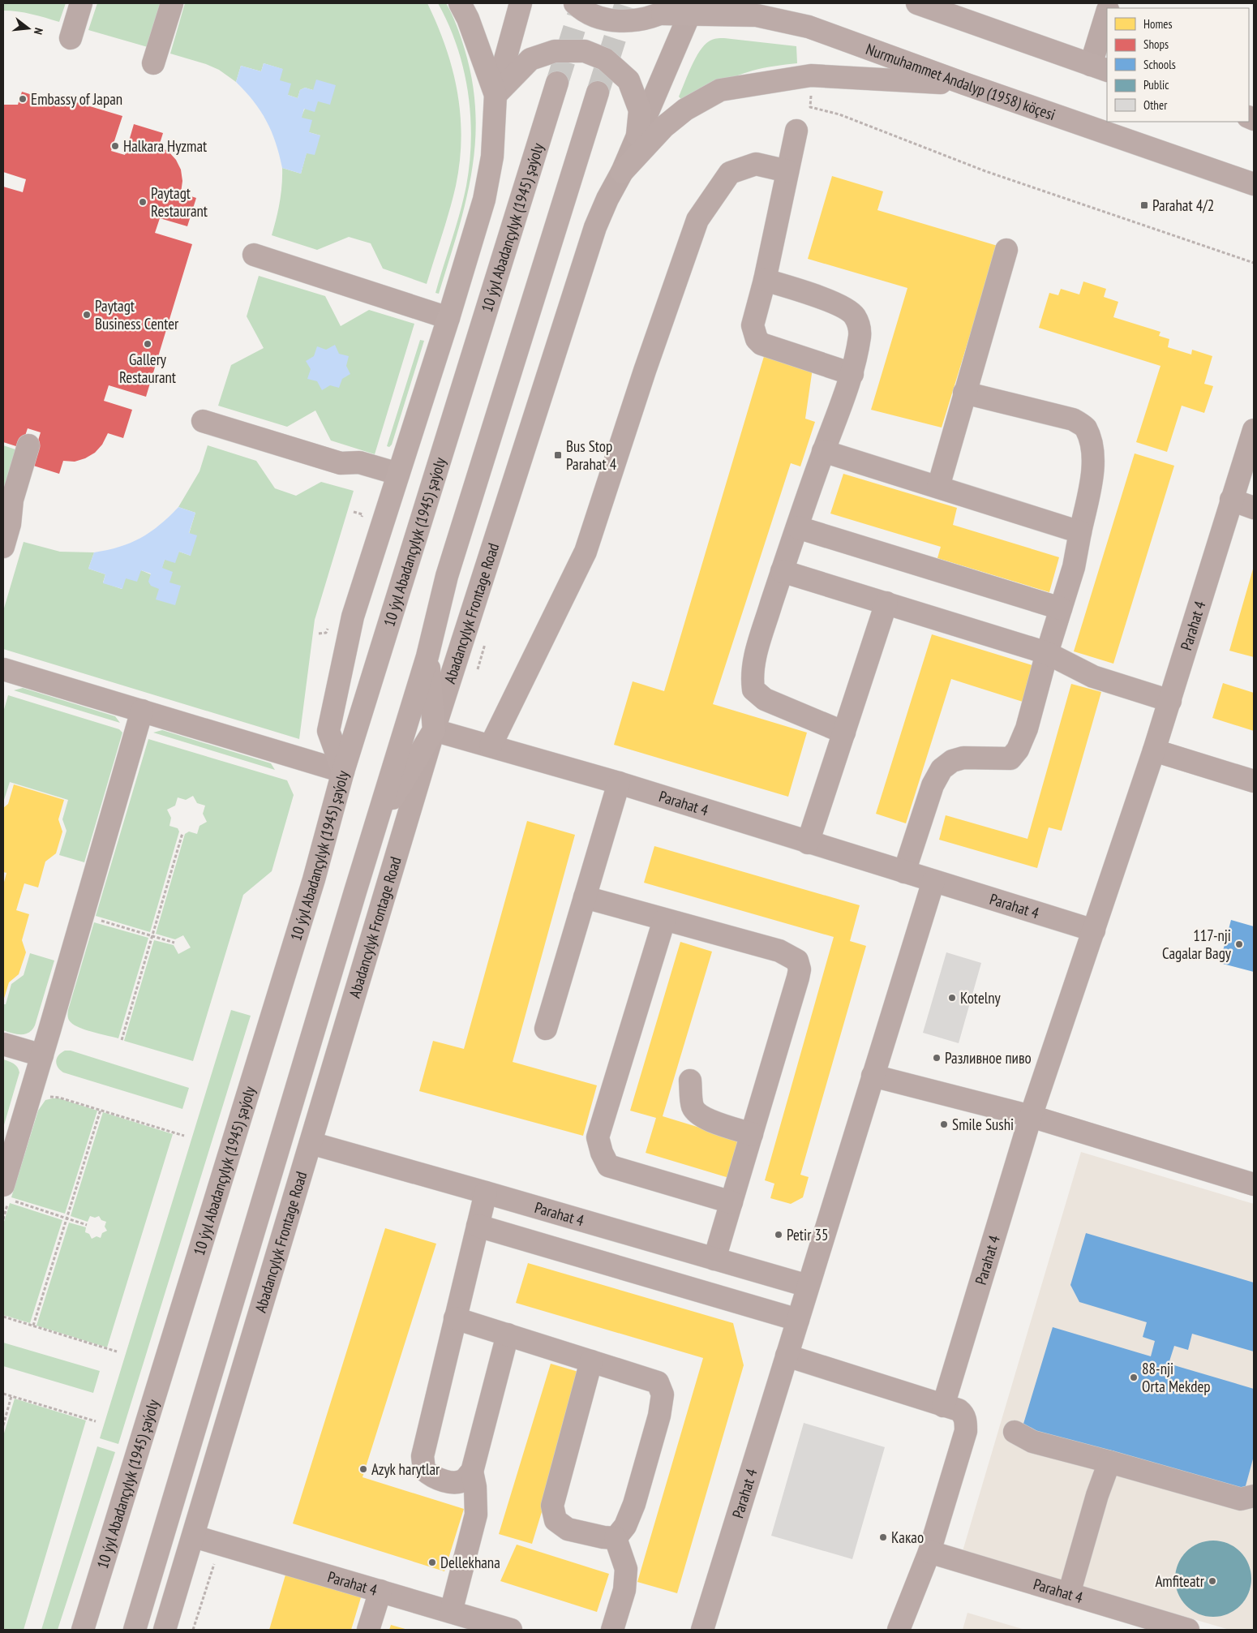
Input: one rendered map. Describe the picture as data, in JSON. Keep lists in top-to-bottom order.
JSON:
{
  "streets": {
    "main road": ["Nurmuhammet Andalyp (1958) köçesi", "10 ýyl Abadançylyk (1945) şaýoly"],
    "street": ["Abadancylyk Frontage Road", "Parahat 4"]
  },
  "crossings": [
    ["Abadancylyk Frontage Road", "Parahat 4"]
  ],
  "places": {
    "other": [
      "Embassy of Japan",
      "Halkara Hyzmat",
      "Paytagt Restaurant",
      "Paytagt Business Center",
      "Gallery Restaurant",
      "117-nji Cagalar Bagy",
      "Kotelny",
      "Разливное пиво",
      "Smile Sushi",
      "Petir 35",
      "88-nji Orta Mekdep",
      "Azyk harytlar",
      "Какао",
      "Dellekhana",
      "Amfiteatr"
    ],
    "transit": ["Parahat 4/2", "Bus Stop Parahat 4"]
  },
  "legend": [
    "Homes",
    "Shops",
    "Schools",
    "Public",
    "Other"
  ],
  "north": "right"
}
